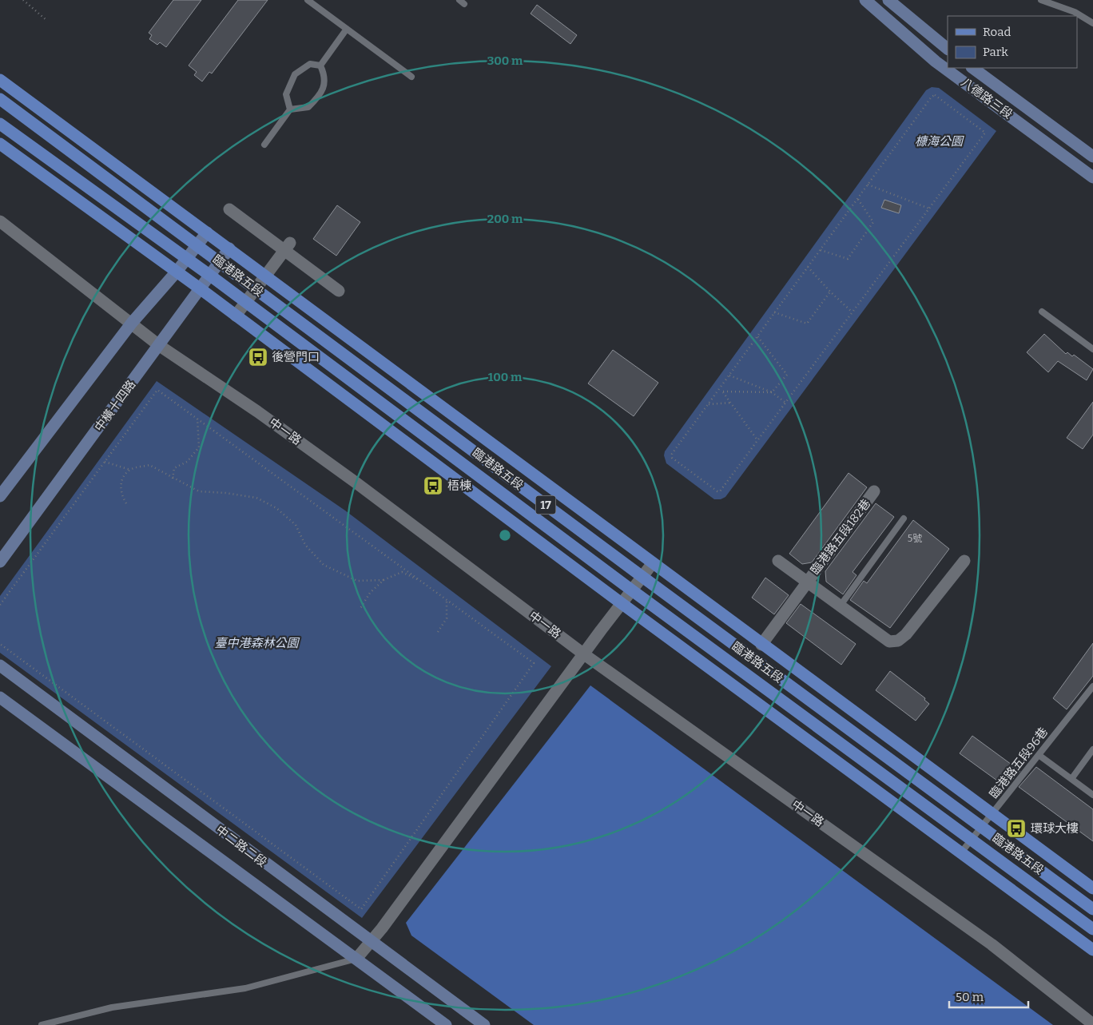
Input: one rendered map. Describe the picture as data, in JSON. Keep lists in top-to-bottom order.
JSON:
{
  "streets": {
    "main road": ["臨港路五段", "17"],
    "street": [
      "八德路三段",
      "中橫十四路",
      "中一路",
      "臨港路五段182巷",
      "中二路二段"
    ],
    "lane": ["臨港路五段96巷"]
  },
  "crossings": [
    ["臨港路五段", "中橫十四路"],
    ["臨港路五段", "臨港路五段182巷"],
    ["臨港路五段", "臨港路五段96巷"],
    ["中橫十四路", "中一路"]
  ],
  "parks": ["槺海公園", "臺中港森林公園"],
  "places": {
    "bus stop": ["後營門口", "梧棟", "環球大樓"]
  },
  "house_numbers": ["5號"],
  "legend": ["Road", "Park"],
  "scale_bar": "50 m",
  "rings": ["300 m", "200 m", "100 m"]
}
